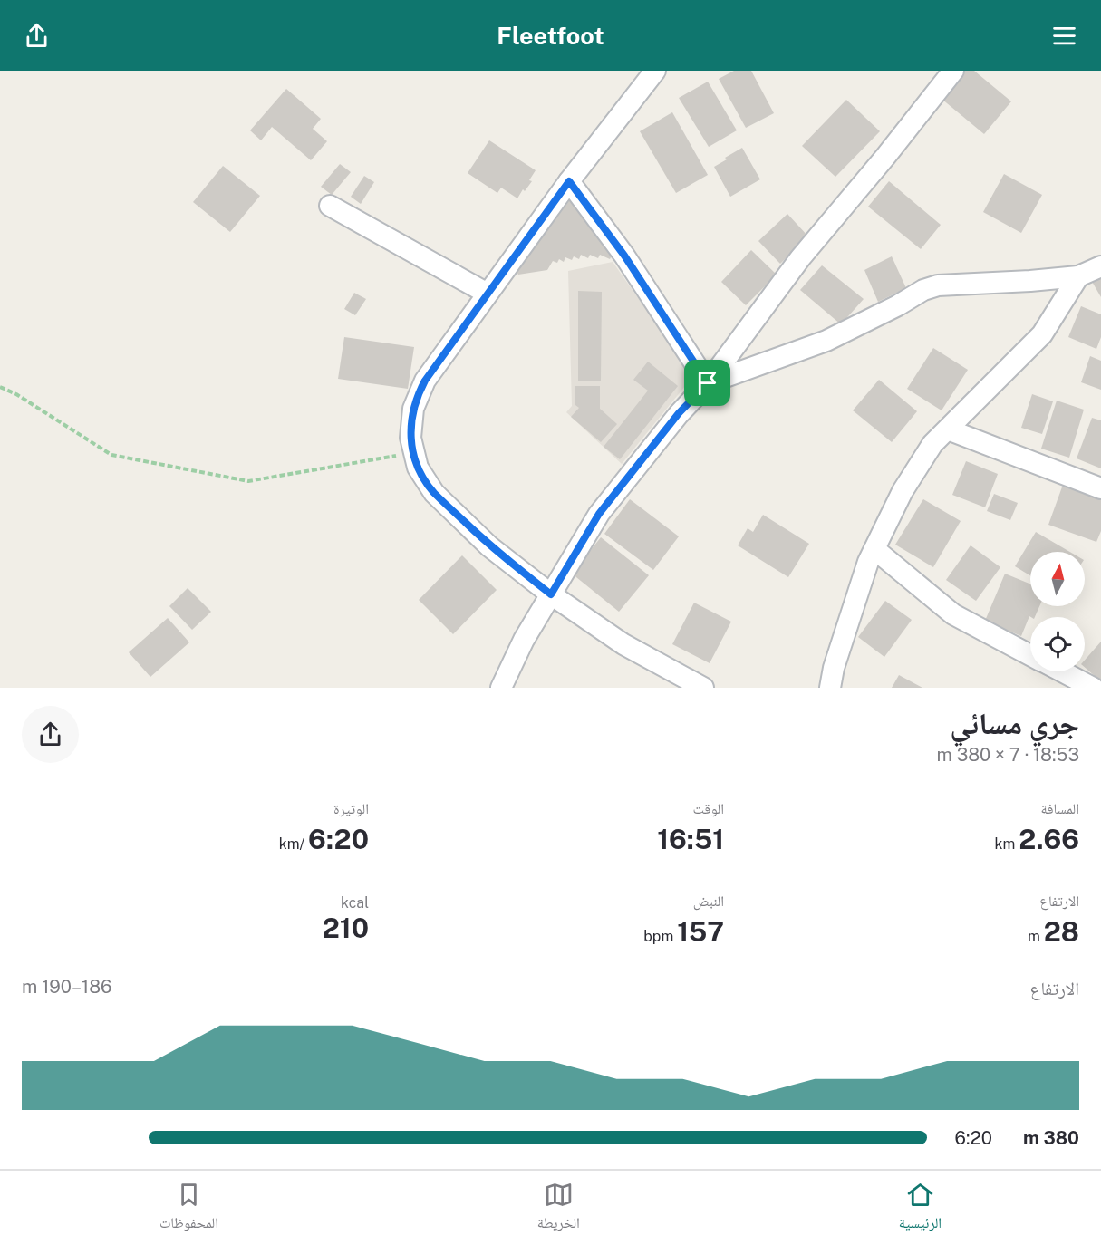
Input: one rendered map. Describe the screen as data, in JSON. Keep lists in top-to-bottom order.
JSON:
{
  "north": "top",
  "page": {
    "header": "Fleetfoot",
    "heading": ["جري مسائي", "18:53 · 7 × 380 m"],
    "stats": [
      ["المسافة", "2.66 km"],
      ["الوقت", "16:51"],
      ["الوتيرة", "6:20 /km"],
      ["الارتفاع", "28 m"],
      ["النبض", "157 bpm"],
      ["kcal", "210"]
    ],
    "chart": ["الارتفاع", "186–190 m"],
    "list": [
      {
        "name": "380 m",
        "note": "6:20"
      }
    ],
    "tabs": ["الرئيسية", "الخريطة", "المحفوظات"]
  }
}
